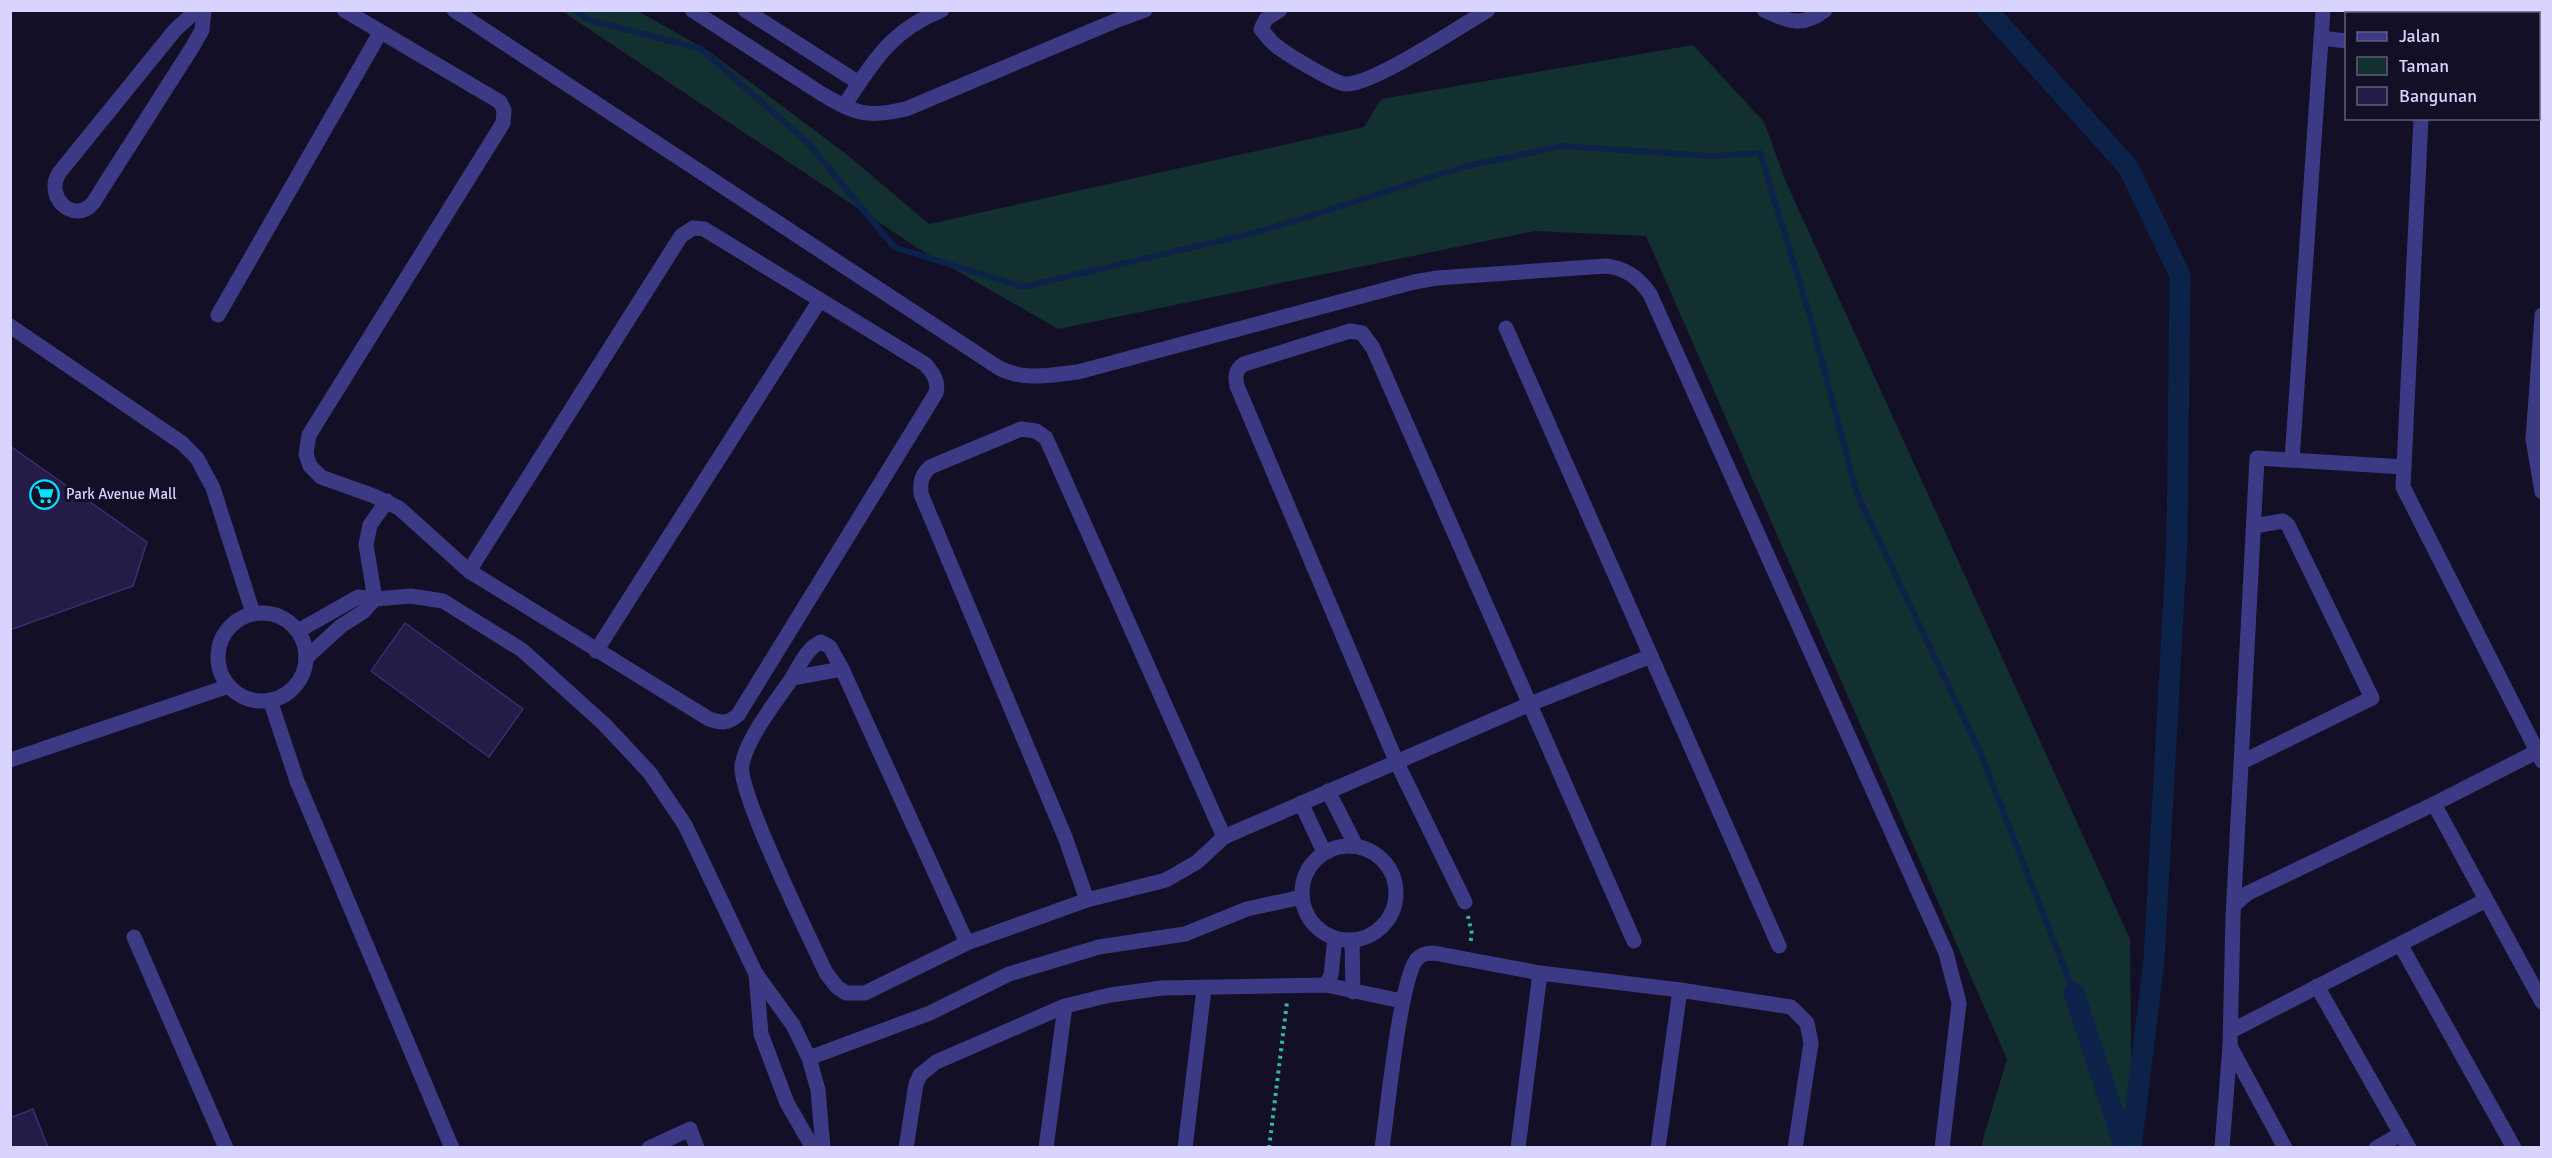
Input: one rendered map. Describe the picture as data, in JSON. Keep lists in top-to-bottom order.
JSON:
{
  "places": {
    "supermarket": ["Park Avenue Mall"]
  },
  "legend": ["Jalan", "Taman", "Bangunan"]
}
